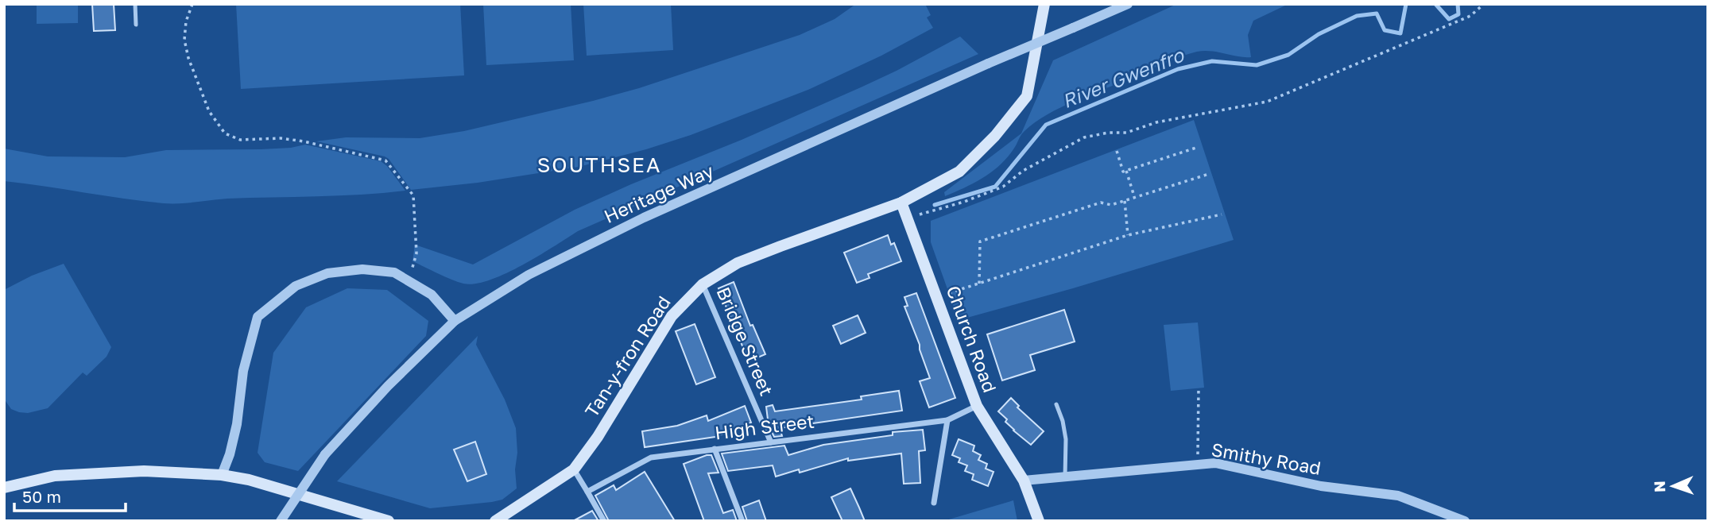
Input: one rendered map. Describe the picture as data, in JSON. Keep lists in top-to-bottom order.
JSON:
{
  "streets": {
    "main road": ["Church Road", "Tan-y-fron Road"],
    "street": [
      "Heritage Way",
      "Bridge Street",
      "High Street",
      "Smithy Road"
    ]
  },
  "crossings": [
    ["Church Road", "Tan-y-fron Road"],
    ["Church Road", "High Street"],
    ["Church Road", "Smithy Road"],
    ["Bridge Street", "Tan-y-fron Road"],
    ["Bridge Street", "High Street"]
  ],
  "districts": ["SOUTHSEA"],
  "water": ["River Gwenfro"],
  "scale_bar": "50 m",
  "north": "left"
}
